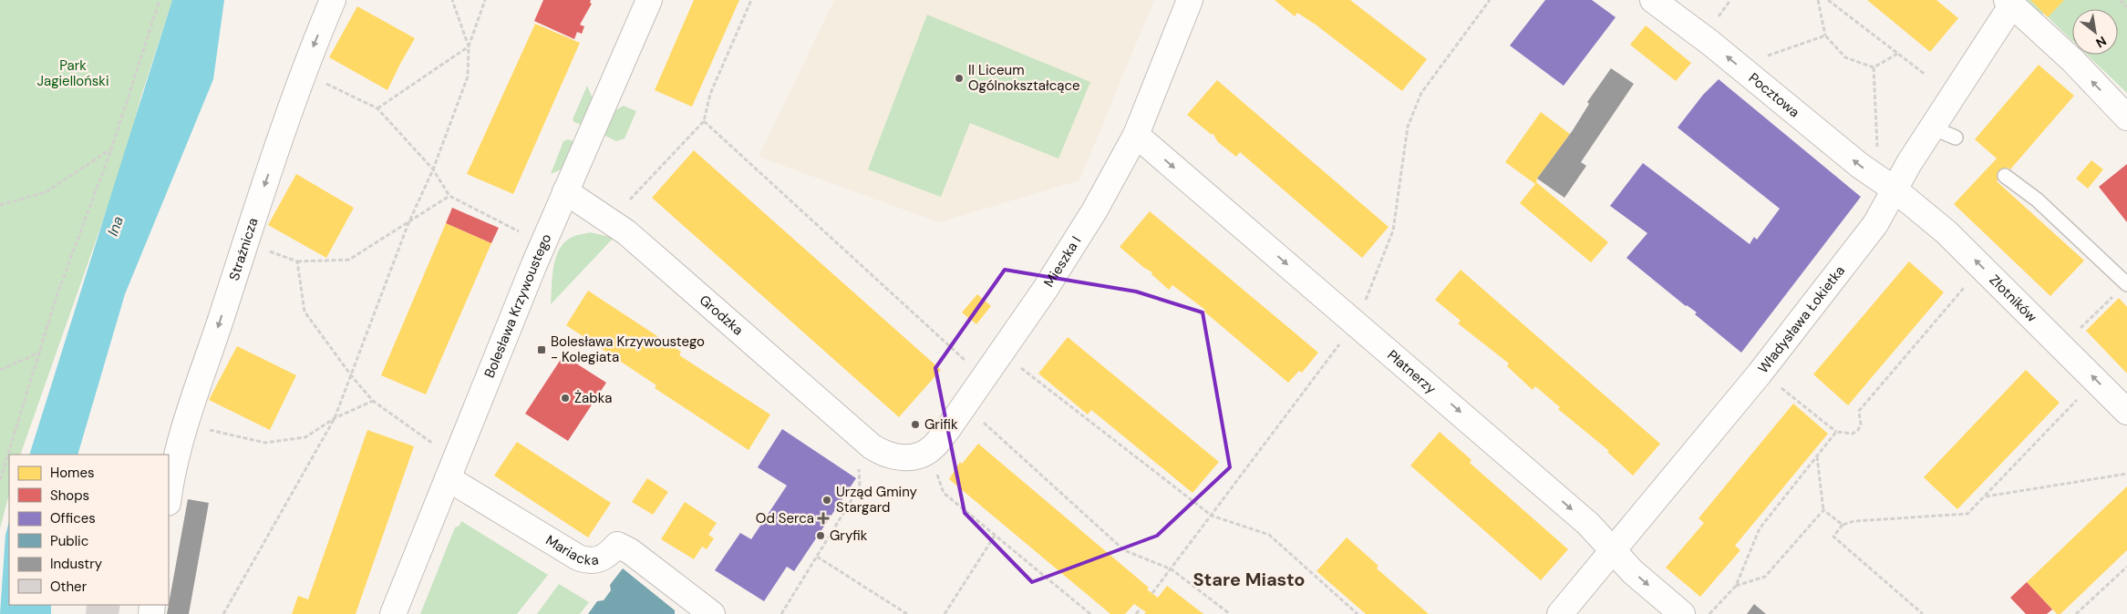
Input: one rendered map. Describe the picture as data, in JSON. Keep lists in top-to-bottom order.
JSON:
{
  "streets": {
    "street": [
      "Pocztowa",
      "Strażnicza",
      "Mieszka I",
      "Złotników",
      "Bolesława Krzywoustego",
      "Grodzka",
      "Władysława Łokietka",
      "Płatnerzy",
      "Mariacka"
    ]
  },
  "crossings": [
    ["Pocztowa", "Złotników"],
    ["Pocztowa", "Władysława Łokietka"],
    ["Mieszka I", "Grodzka"],
    ["Mieszka I", "Płatnerzy"],
    ["Złotników", "Władysława Łokietka"],
    ["Bolesława Krzywoustego", "Grodzka"],
    ["Bolesława Krzywoustego", "Mariacka"],
    ["Władysława Łokietka", "Płatnerzy"]
  ],
  "one_way": ["Pocztowa", "Strażnicza", "Płatnerzy"],
  "districts": ["Stare Miasto"],
  "water": ["Ina"],
  "parks": ["Park Jagielloński"],
  "places": {
    "other": [
      "II Liceum Ogólnokształcące",
      "Żabka",
      "Grifik",
      "Urząd Gminy Stargard",
      "Gryfik"
    ],
    "transit": ["Bolesława Krzywoustego - Kolegiata"],
    "health": ["Od Serca"]
  },
  "legend": [
    "Homes",
    "Shops",
    "Offices",
    "Public",
    "Industry",
    "Other"
  ],
  "north": "bottom right"
}
